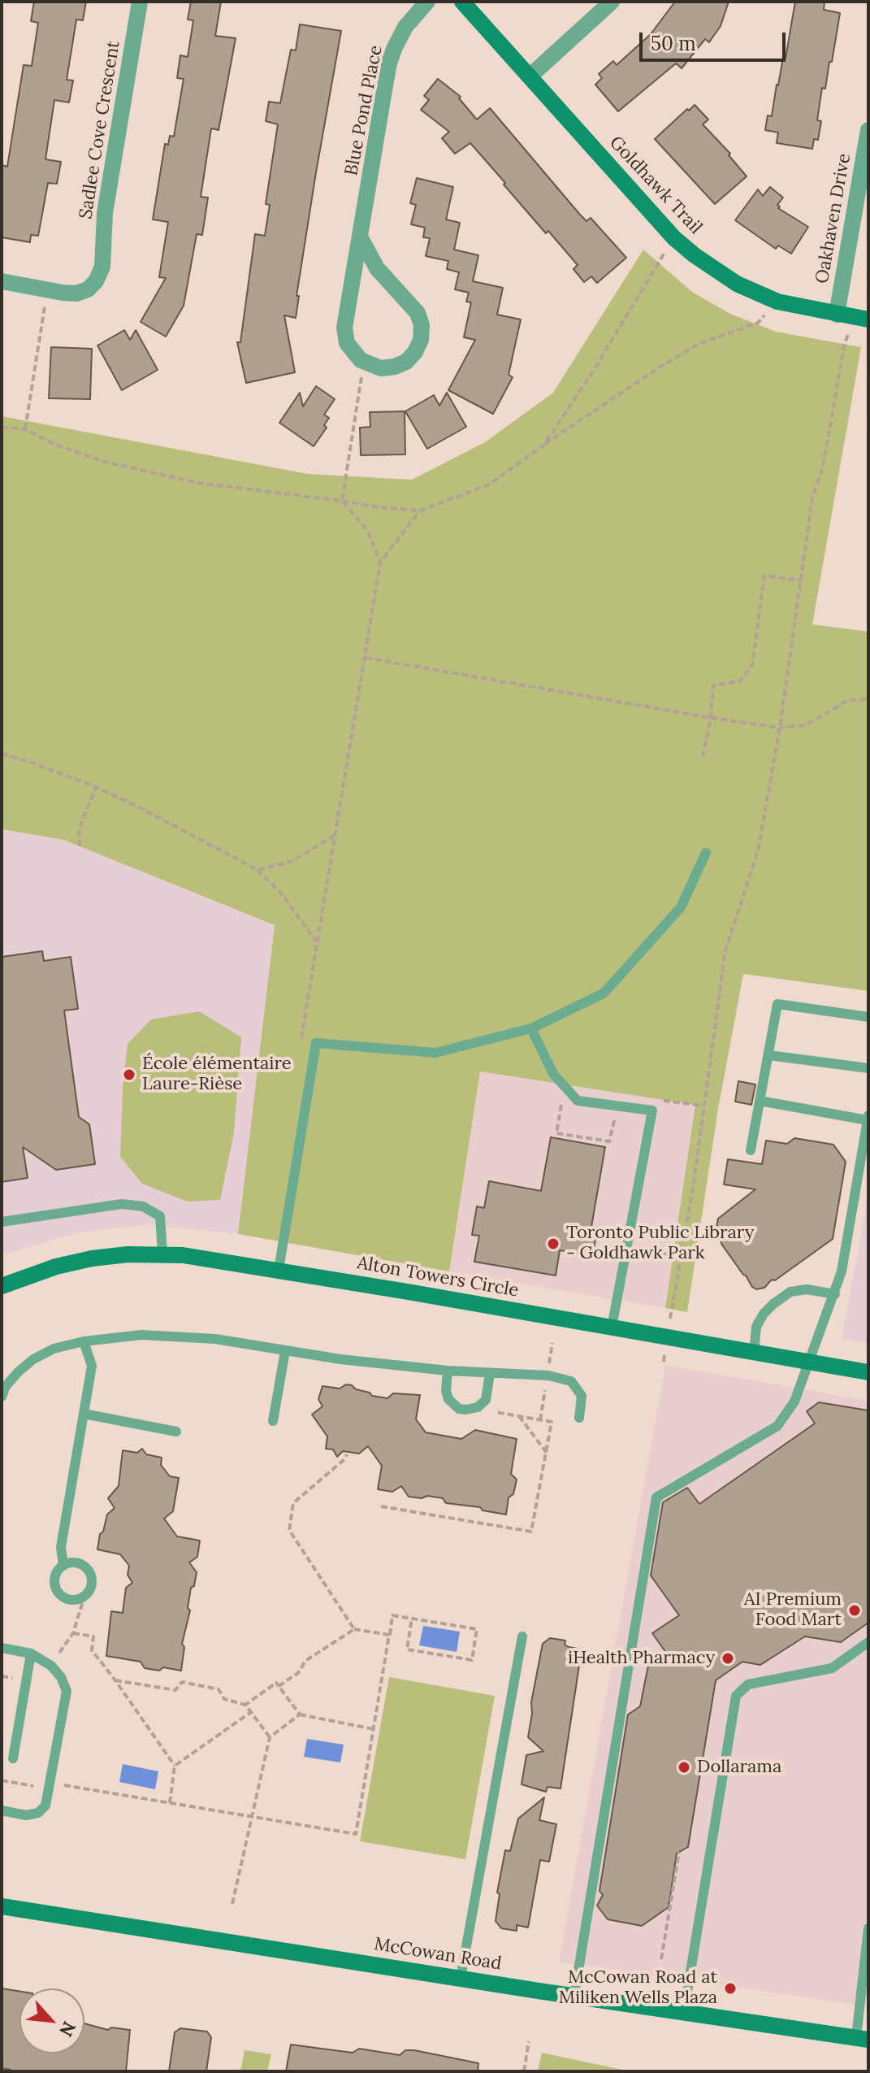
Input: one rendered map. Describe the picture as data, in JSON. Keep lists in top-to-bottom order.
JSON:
{
  "streets": {
    "street": [
      "Blue Pond Place",
      "Sadlee Cove Crescent",
      "Goldhawk Trail",
      "Oakhaven Drive",
      "Alton Towers Circle",
      "McCowan Road"
    ]
  },
  "crossings": [
    ["Goldhawk Trail", "Oakhaven Drive"]
  ],
  "places": [
    "École élémentaire Laure-Rièse",
    "Toronto Public Library - Goldhawk Park",
    "AI Premium Food Mart",
    "iHealth Pharmacy",
    "Dollarama",
    "McCowan Road at Miliken Wells Plaza"
  ],
  "scale_bar": "50 m",
  "north": "bottom right"
}
